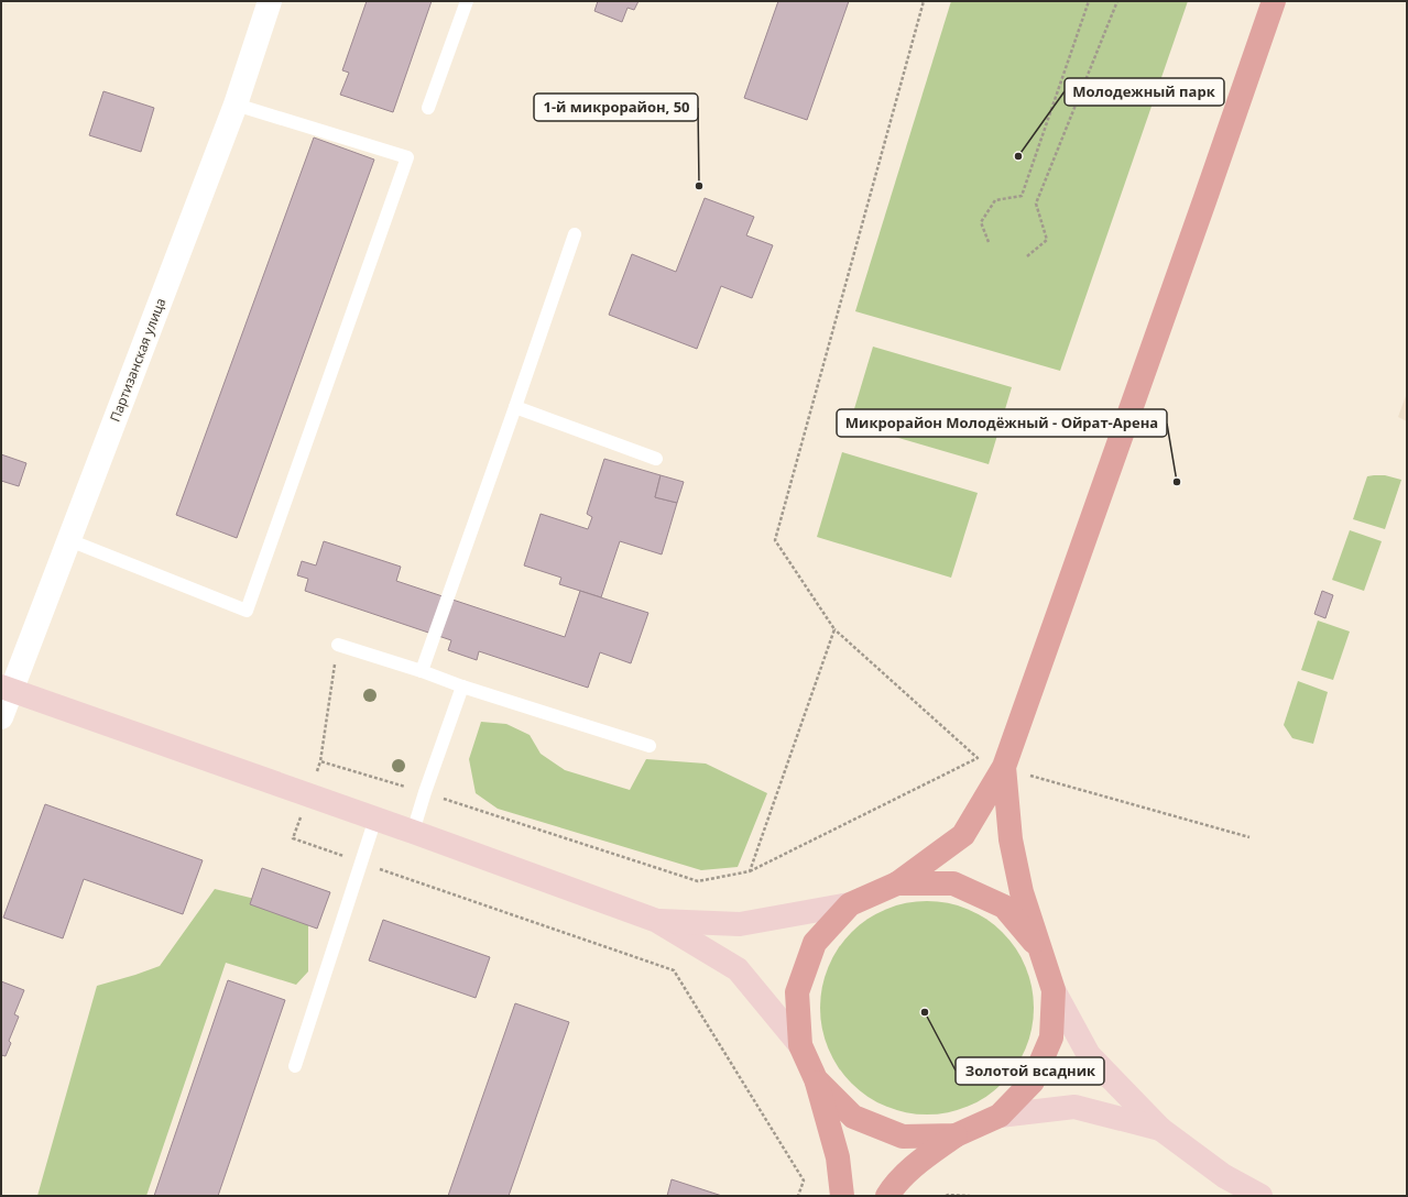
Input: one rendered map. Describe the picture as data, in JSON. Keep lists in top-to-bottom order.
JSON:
{
  "streets": {
    "street": ["Партизанская улица"]
  },
  "places": [
    "Молодежный парк",
    "1-й микрорайон, 50",
    "Микрорайон Молодёжный - Ойрат-Арена",
    "Золотой всадник"
  ]
}
